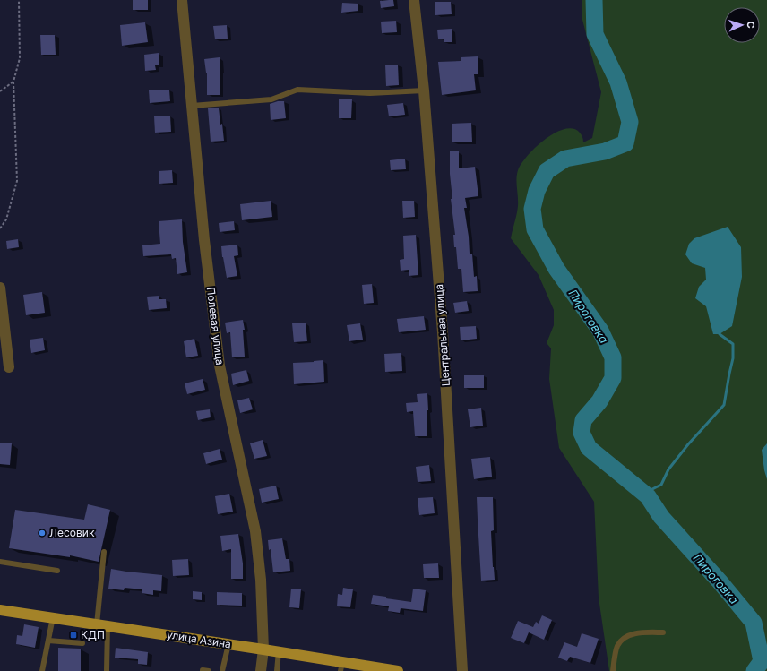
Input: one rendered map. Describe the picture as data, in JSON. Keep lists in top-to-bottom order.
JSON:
{
  "streets": {
    "main road": ["улица Азина"],
    "street": ["Полевая улица", "Центральная улица"]
  },
  "crossings": [
    ["Полевая улица", "улица Азина"]
  ],
  "water": ["Пироговка"],
  "places": {
    "other": ["Лесовик"],
    "transit": ["КДП"]
  },
  "north": "right"
}
